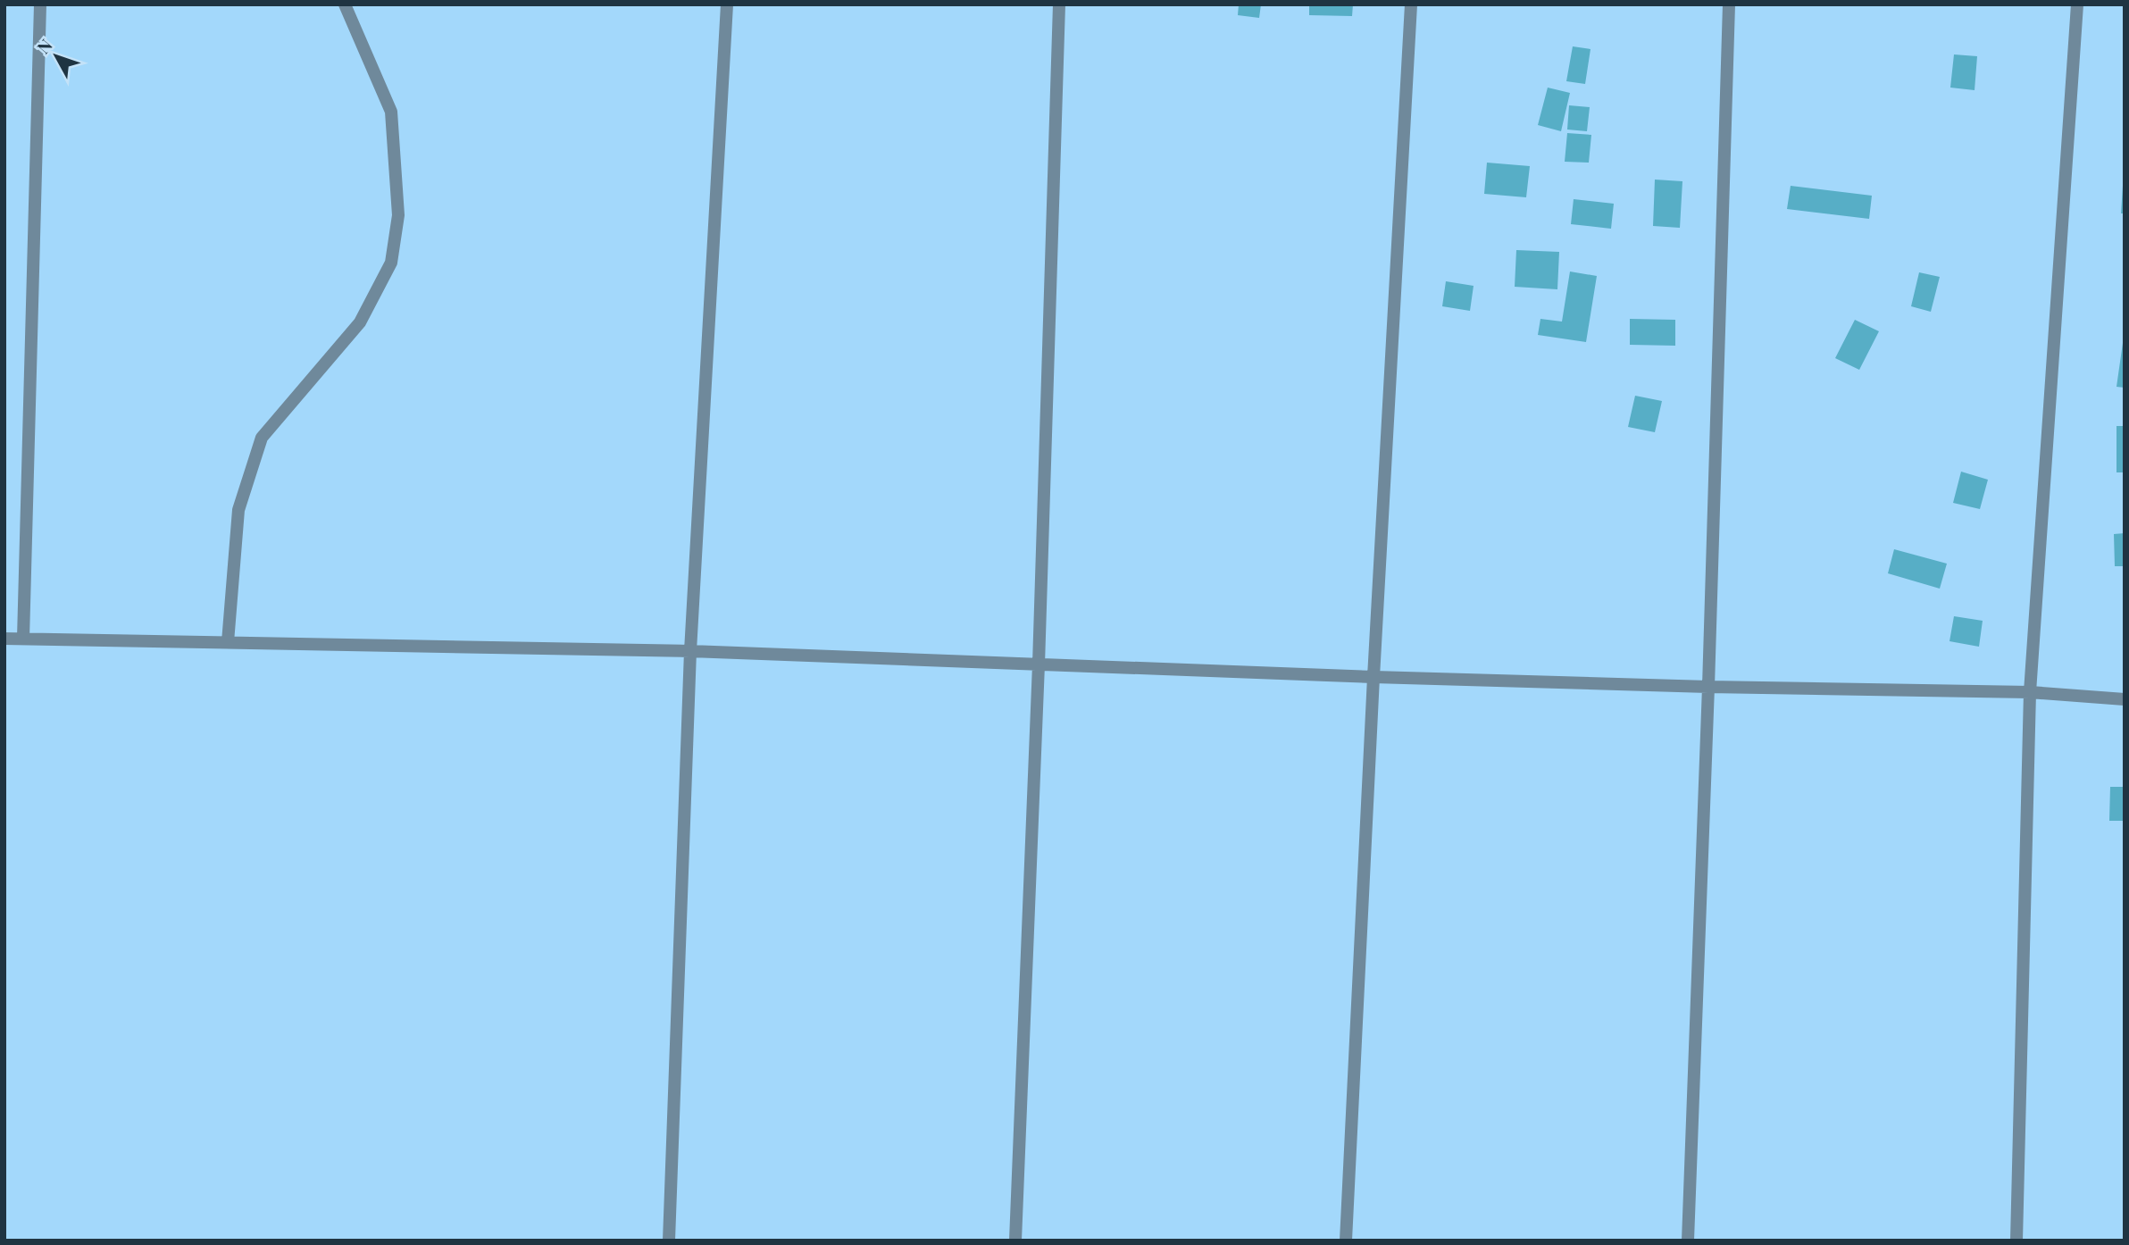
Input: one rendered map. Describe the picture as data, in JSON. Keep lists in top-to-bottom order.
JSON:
{
  "north": "top left"
}
